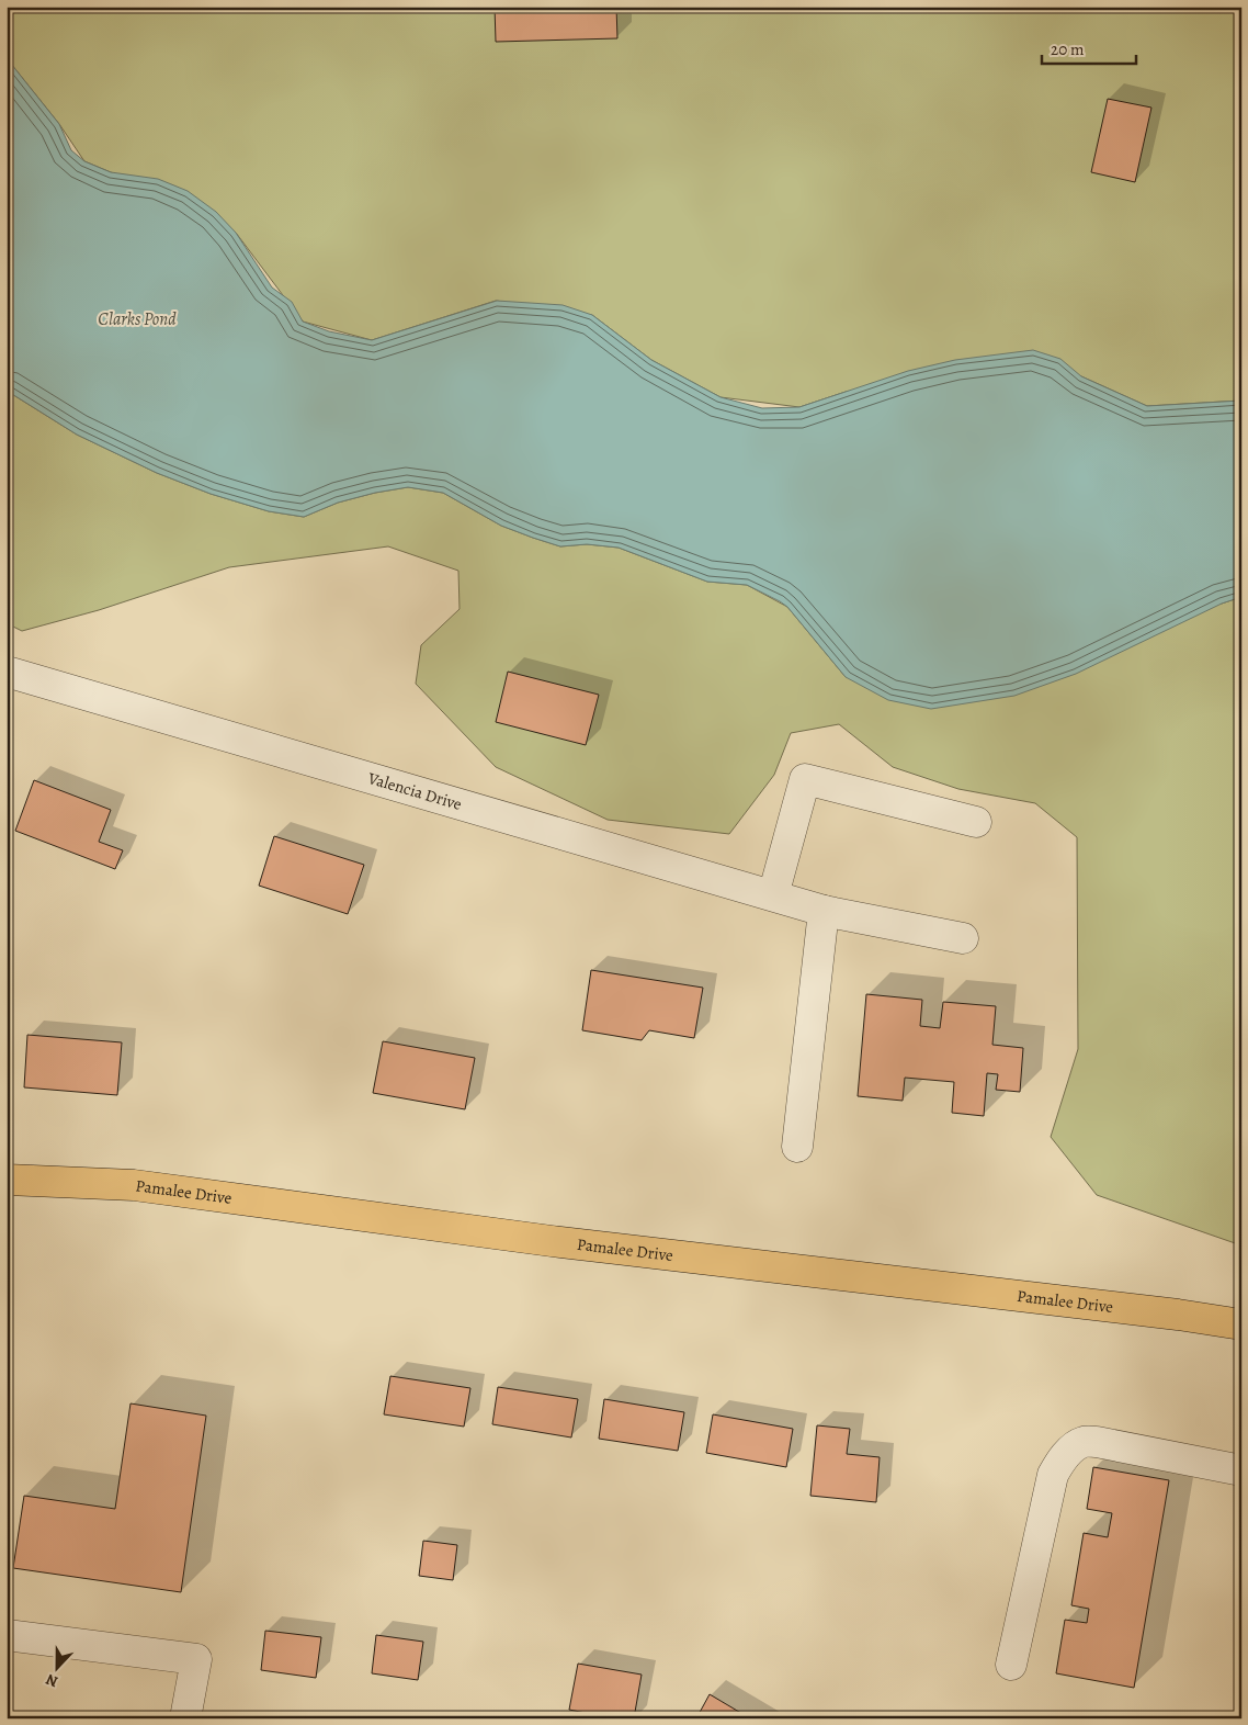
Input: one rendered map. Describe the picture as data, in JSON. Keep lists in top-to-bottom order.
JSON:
{
  "streets": {
    "main road": ["Pamalee Drive"],
    "street": ["Valencia Drive"]
  },
  "water": ["Clarks Pond"],
  "scale_bar": "20 m",
  "north": "bottom"
}
